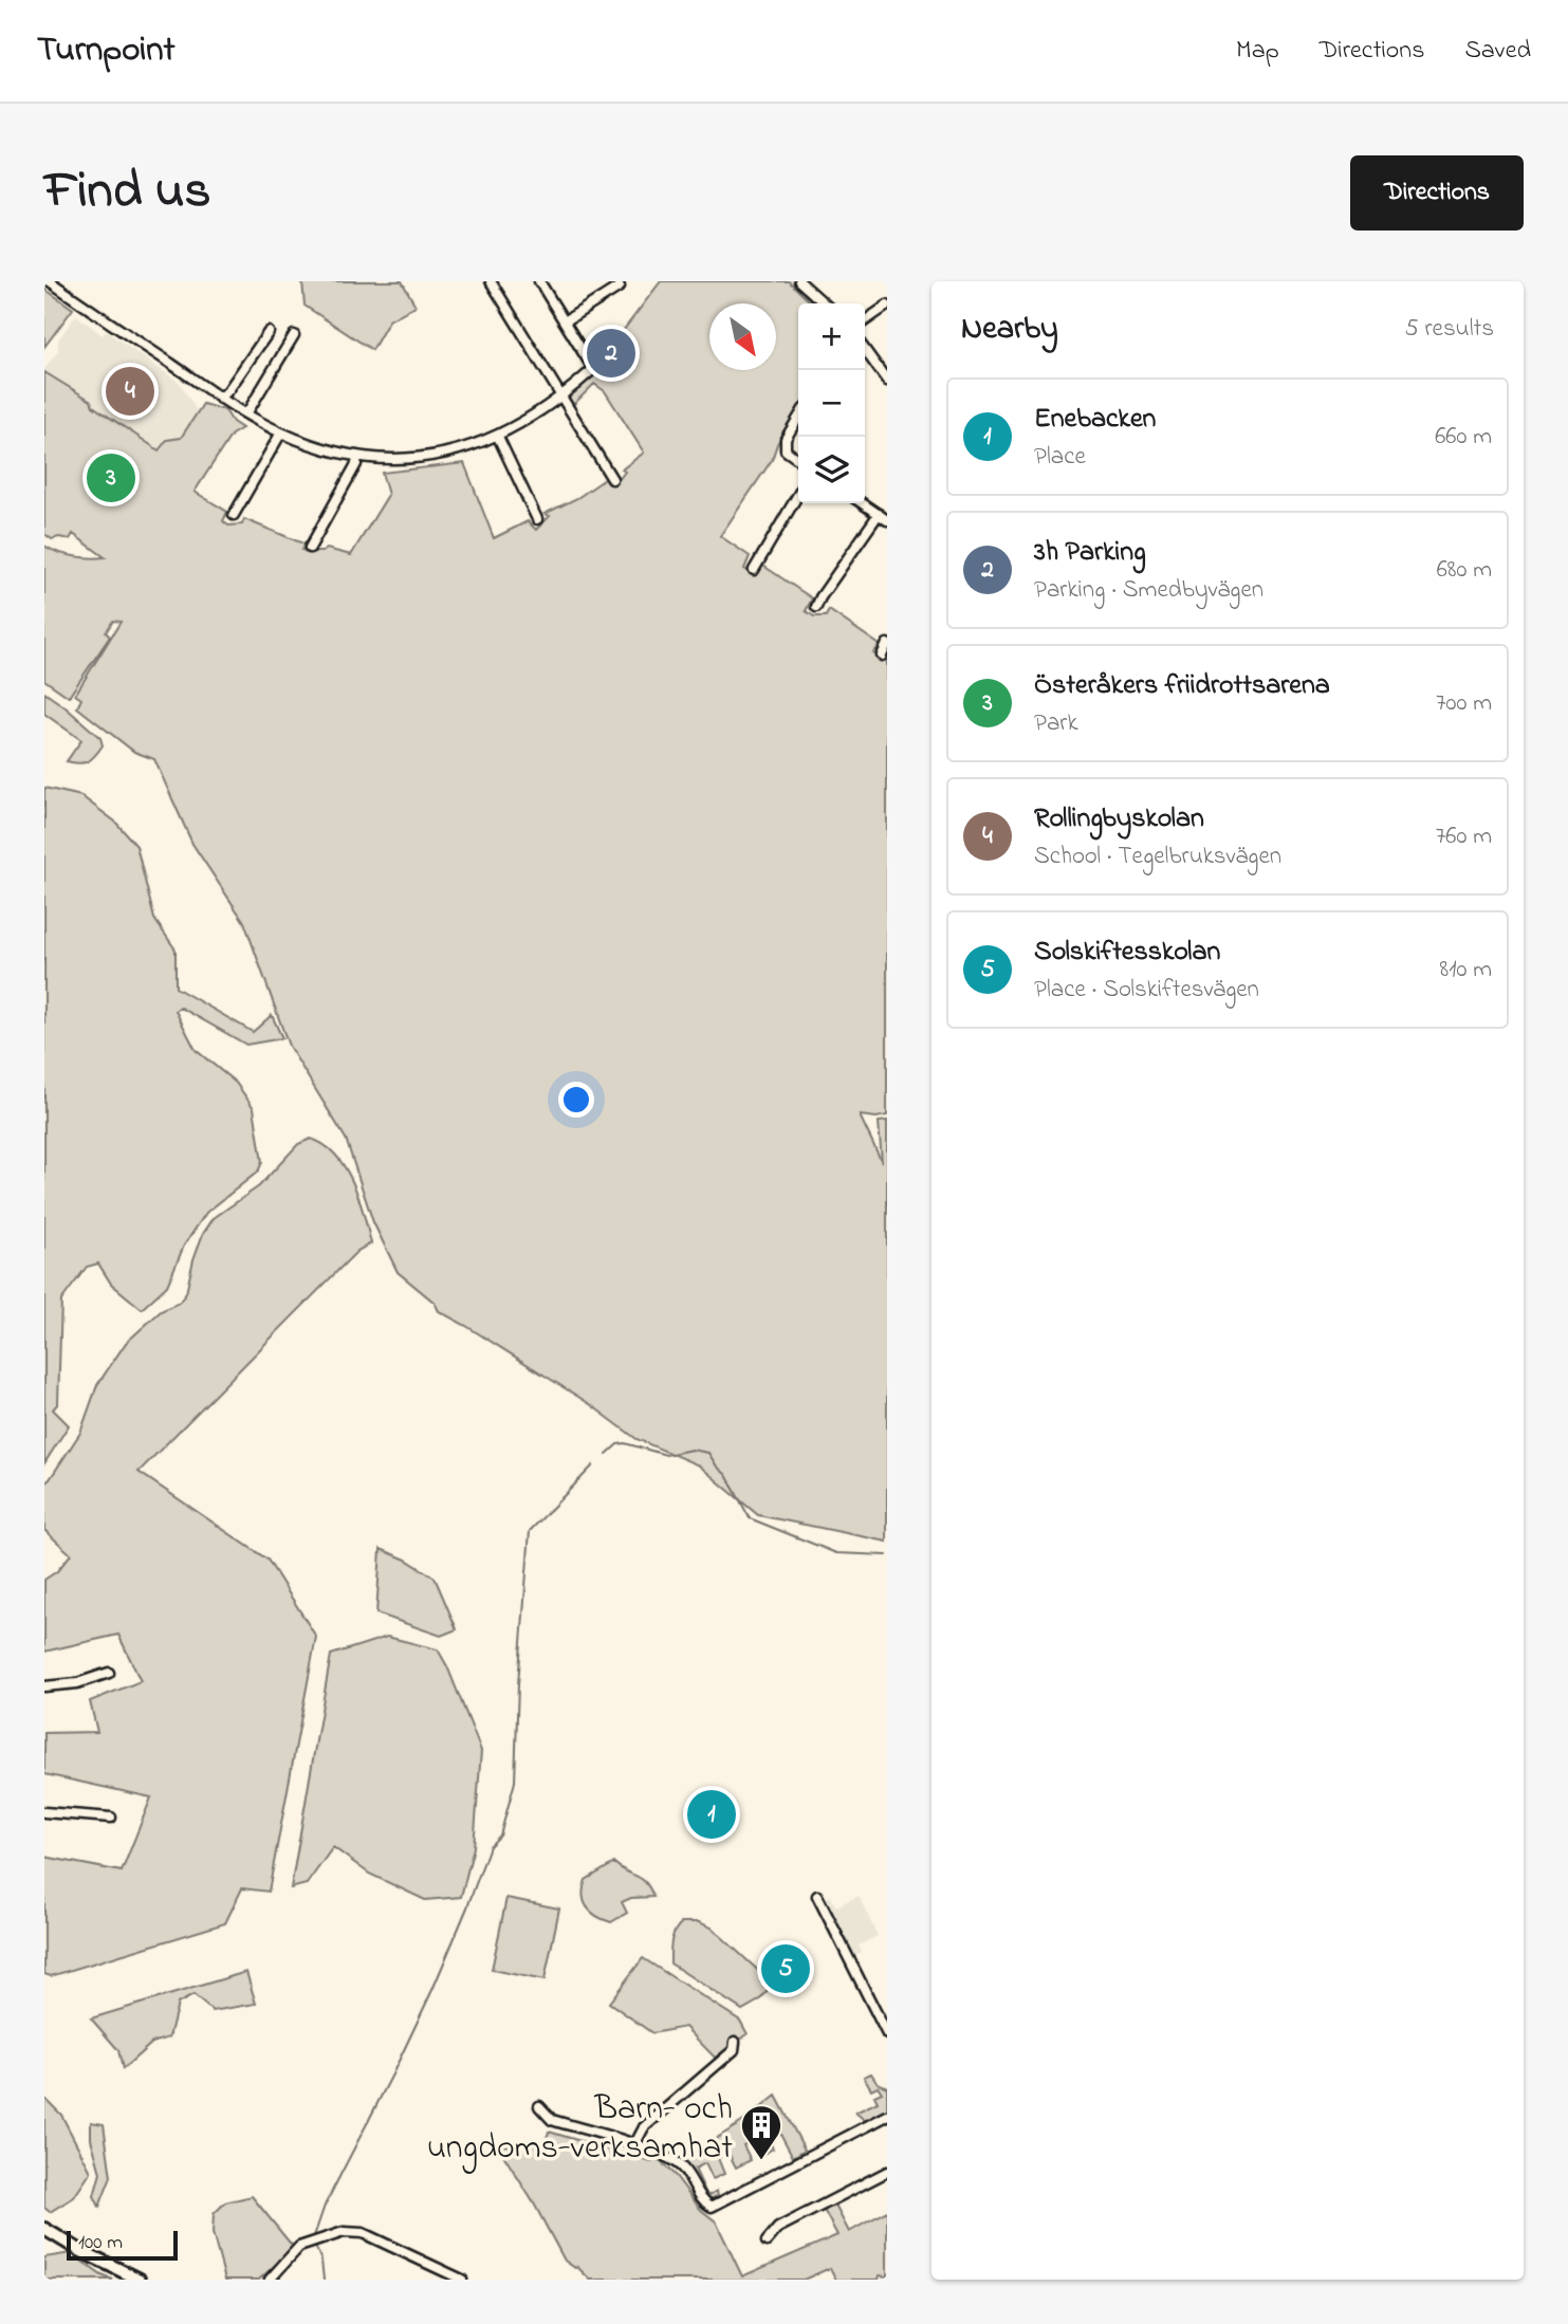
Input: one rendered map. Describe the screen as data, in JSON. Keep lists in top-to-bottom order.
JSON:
{
  "places": {
    "building": ["Barn- och ungdoms-verksamhat"]
  },
  "scale_bar": "100 m",
  "north": "bottom right",
  "page": {
    "header": "Turnpoint",
    "nav": ["Map", "Directions", "Saved"],
    "title": "Find us",
    "buttons": "Directions",
    "heading": ["Nearby", "5 results"],
    "map_buttons": ["+", "−"],
    "pins": [
      "2",
      "4",
      "3",
      "1",
      "5"
    ],
    "list": [
      {
        "mark": "1",
        "name": "Enebacken",
        "note": "Place",
        "value": "660 m"
      },
      {
        "mark": "2",
        "name": "3h Parking",
        "note": "Parking · Smedbyvägen",
        "value": "680 m"
      },
      {
        "mark": "3",
        "name": "Österåkers friidrottsarena",
        "note": "Park",
        "value": "700 m"
      },
      {
        "mark": "4",
        "name": "Rollingbyskolan",
        "note": "School · Tegelbruksvägen",
        "value": "760 m"
      },
      {
        "mark": "5",
        "name": "Solskiftesskolan",
        "note": "Place · Solskiftesvägen",
        "value": "810 m"
      }
    ],
    "scale": "100 m"
  }
}
